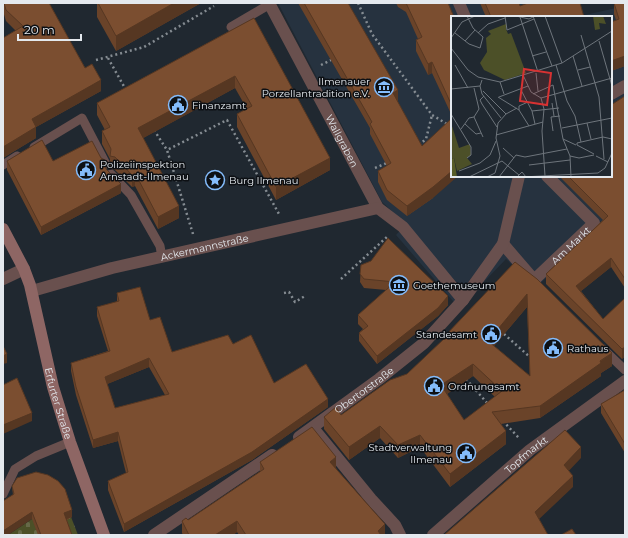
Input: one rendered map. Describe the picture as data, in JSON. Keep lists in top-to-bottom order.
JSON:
{
  "streets": {
    "main road": ["Erfurter Straße"],
    "street": [
      "Wallgraben",
      "Am Markt",
      "Ackermannstraße",
      "Obertorstraße",
      "Topfmarkt"
    ]
  },
  "crossings": [
    ["Wallgraben", "Ackermannstraße"],
    ["Wallgraben", "Obertorstraße"],
    ["Ackermannstraße", "Erfurter Straße"]
  ],
  "places": {
    "museum": ["Ilmenauer Porzellantradition e.V.", "Goethemuseum"],
    "public building": [
      "Finanzamt",
      "Polizeiinspektion Arnstadt-Ilmenau",
      "Standesamt",
      "Rathaus",
      "Ordnungsamt",
      "Stadtverwaltung Ilmenau"
    ],
    "place": ["Burg Ilmenau"]
  },
  "scale_bar": "20 m"
}
